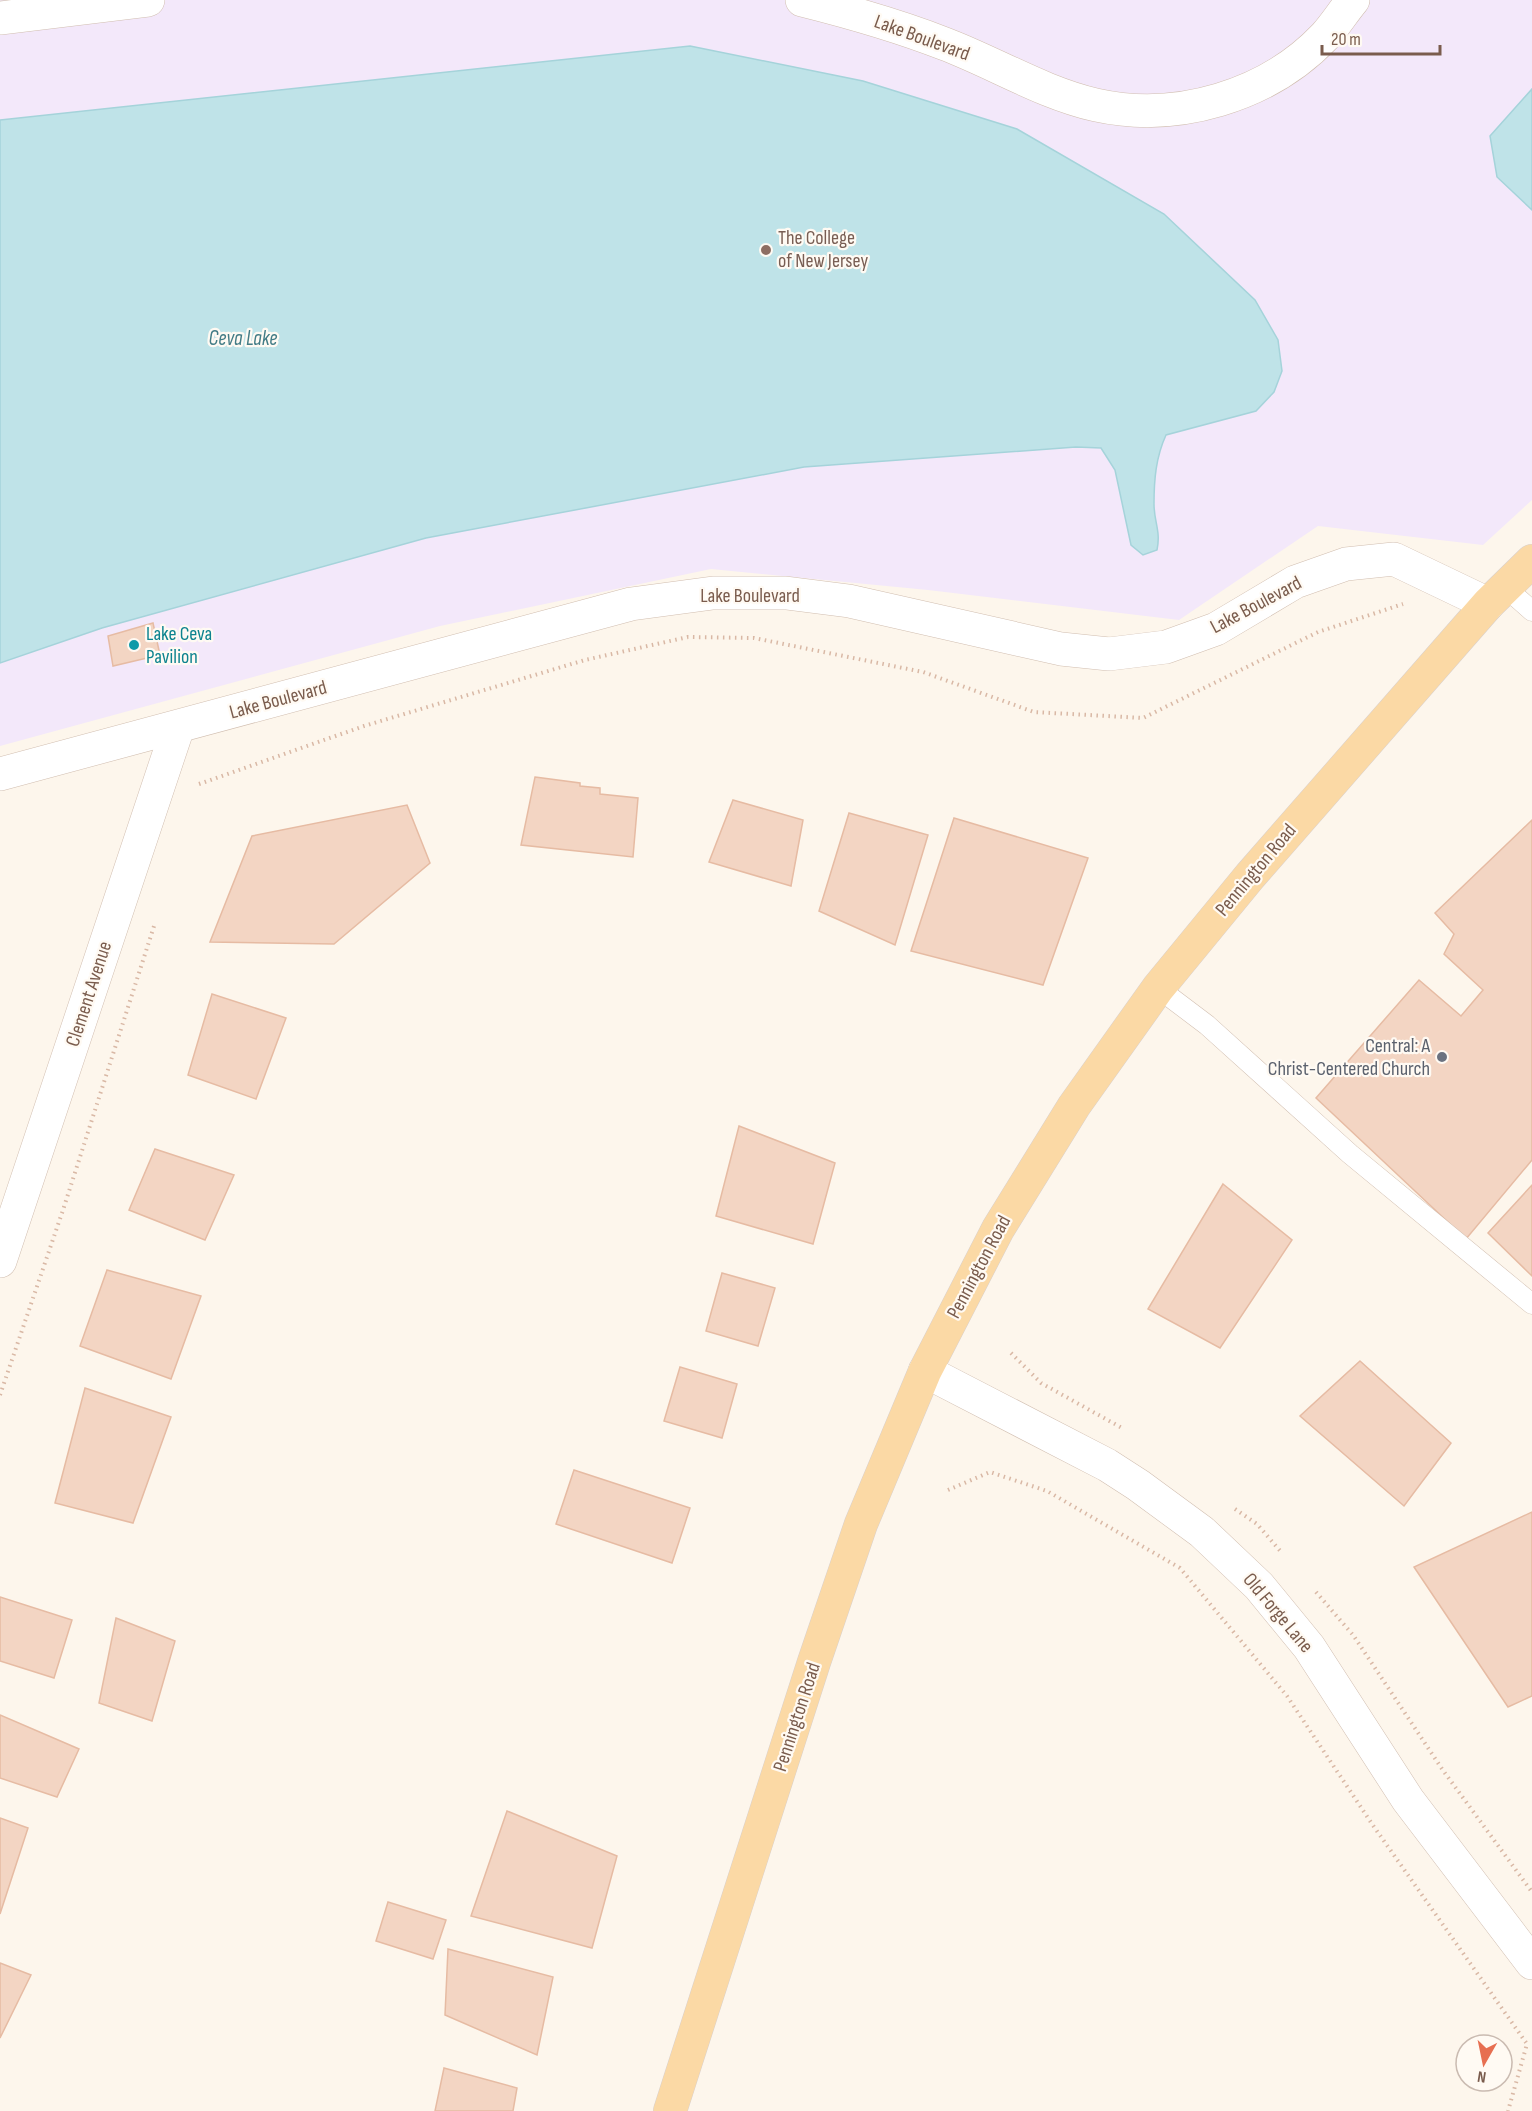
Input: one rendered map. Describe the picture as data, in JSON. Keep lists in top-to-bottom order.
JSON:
{
  "streets": {
    "main road": ["Pennington Road"],
    "street": ["Lake Boulevard", "Clement Avenue", "Old Forge Lane"]
  },
  "crossings": [
    ["Lake Boulevard", "Pennington Road"],
    ["Lake Boulevard", "Clement Avenue"],
    ["Pennington Road", "Old Forge Lane"]
  ],
  "water": ["Ceva Lake"],
  "places": ["The College of New Jersey", "Lake Ceva Pavilion", "Central: A Christ-Centered Church"],
  "scale_bar": "20 m",
  "north": "bottom"
}
